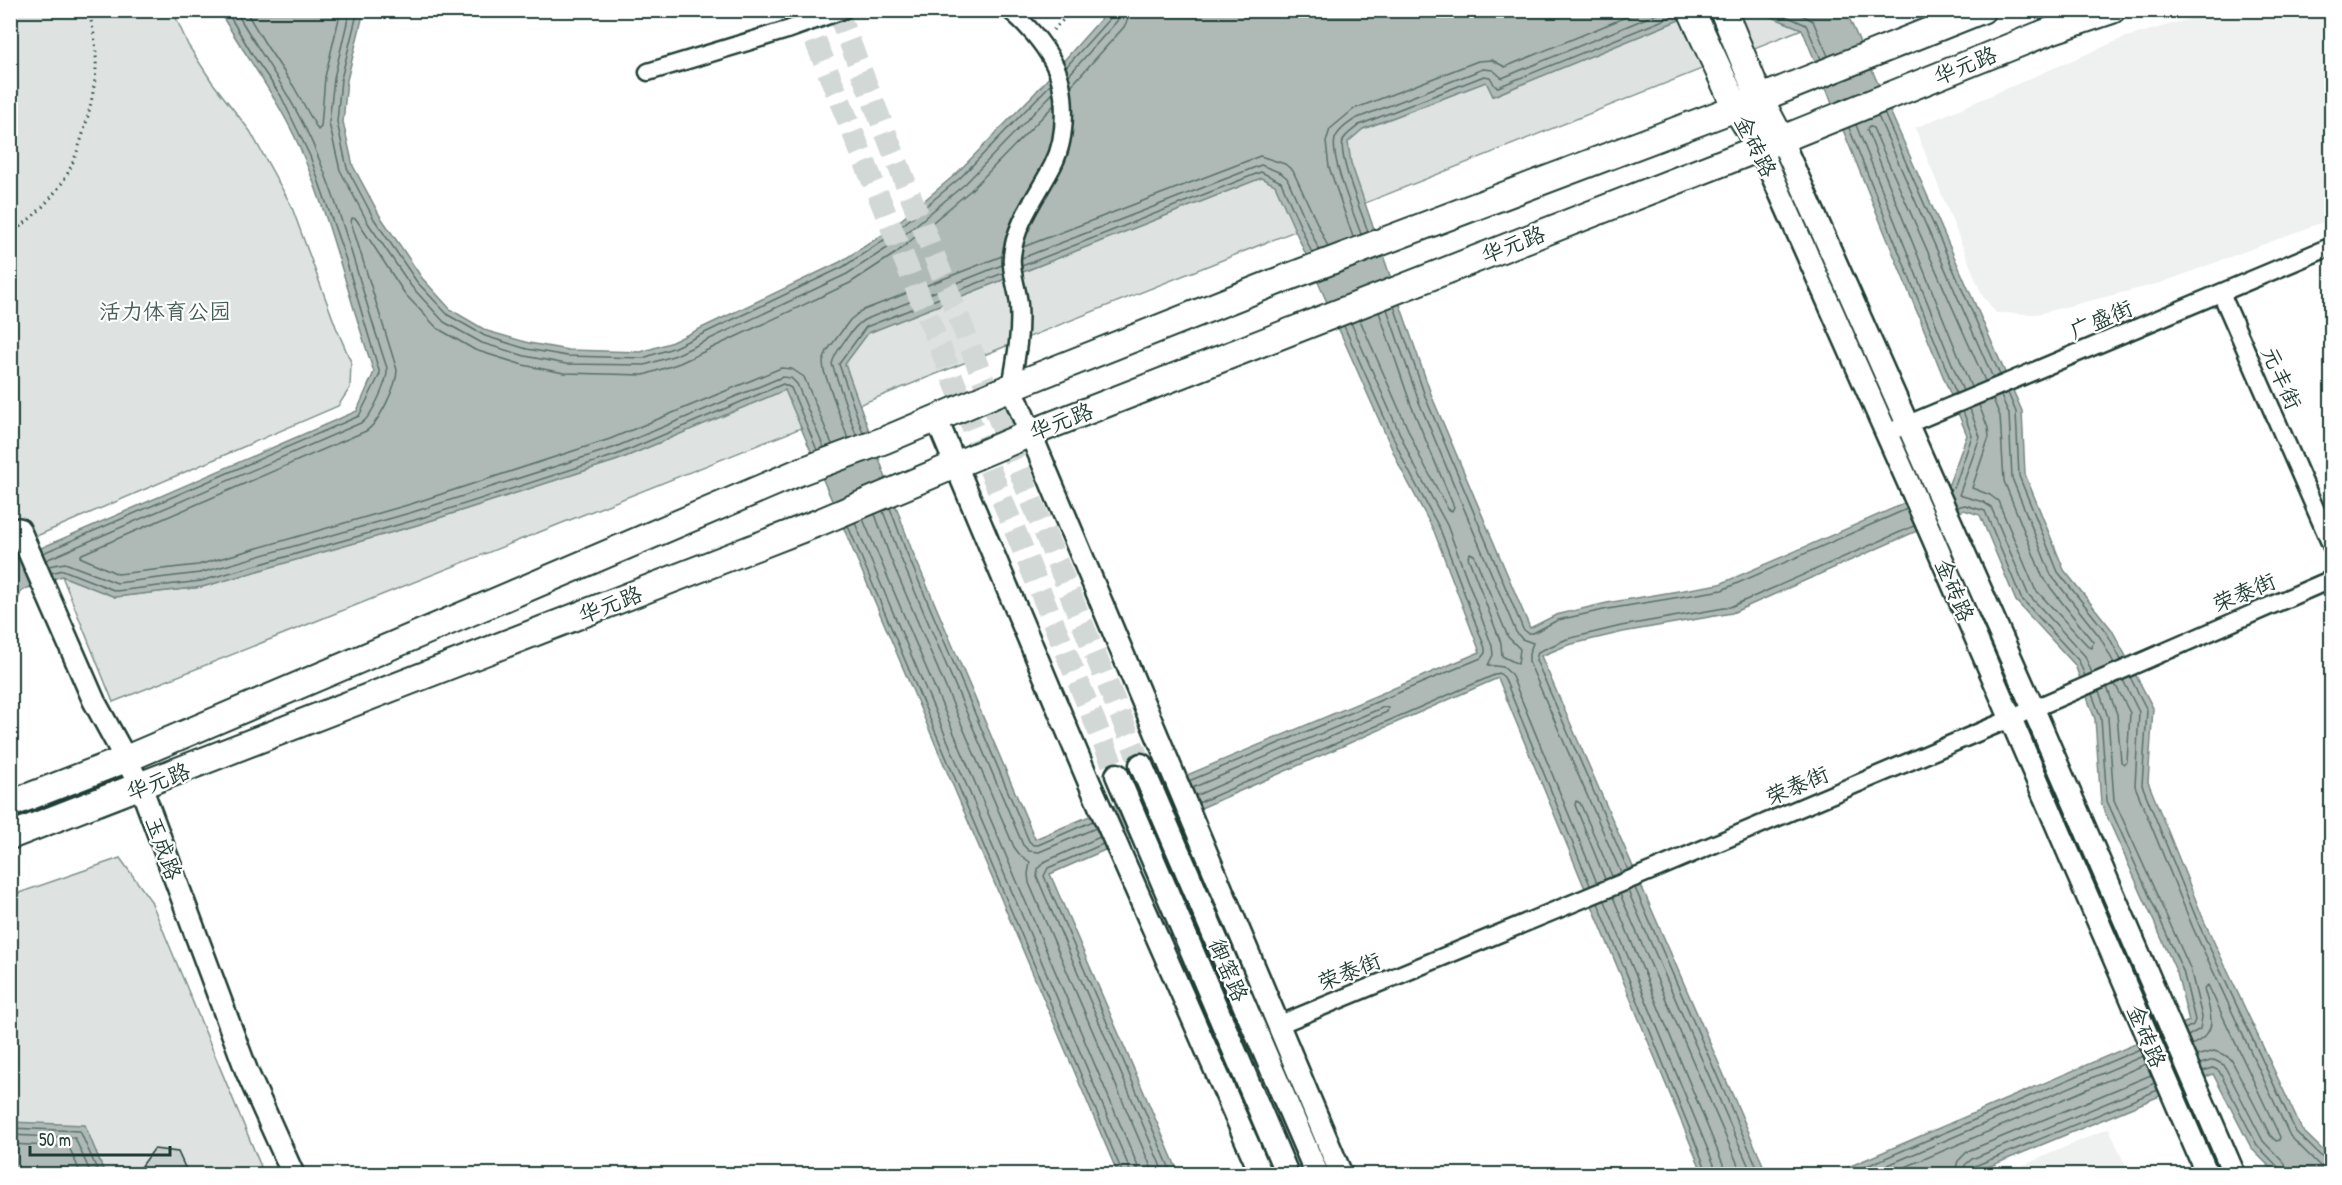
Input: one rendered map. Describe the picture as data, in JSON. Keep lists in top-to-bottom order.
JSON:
{
  "streets": {
    "main road": ["华元路", "金砖路", "御窑路"],
    "street": [
      "广盛街",
      "元丰街",
      "荣泰街",
      "玉成路"
    ]
  },
  "crossings": [
    ["华元路", "金砖路"],
    ["华元路", "玉成路"],
    ["金砖路", "广盛街"],
    ["金砖路", "荣泰街"],
    ["广盛街", "元丰街"]
  ],
  "parks": ["活力体育公园"],
  "scale_bar": "50 m"
}
